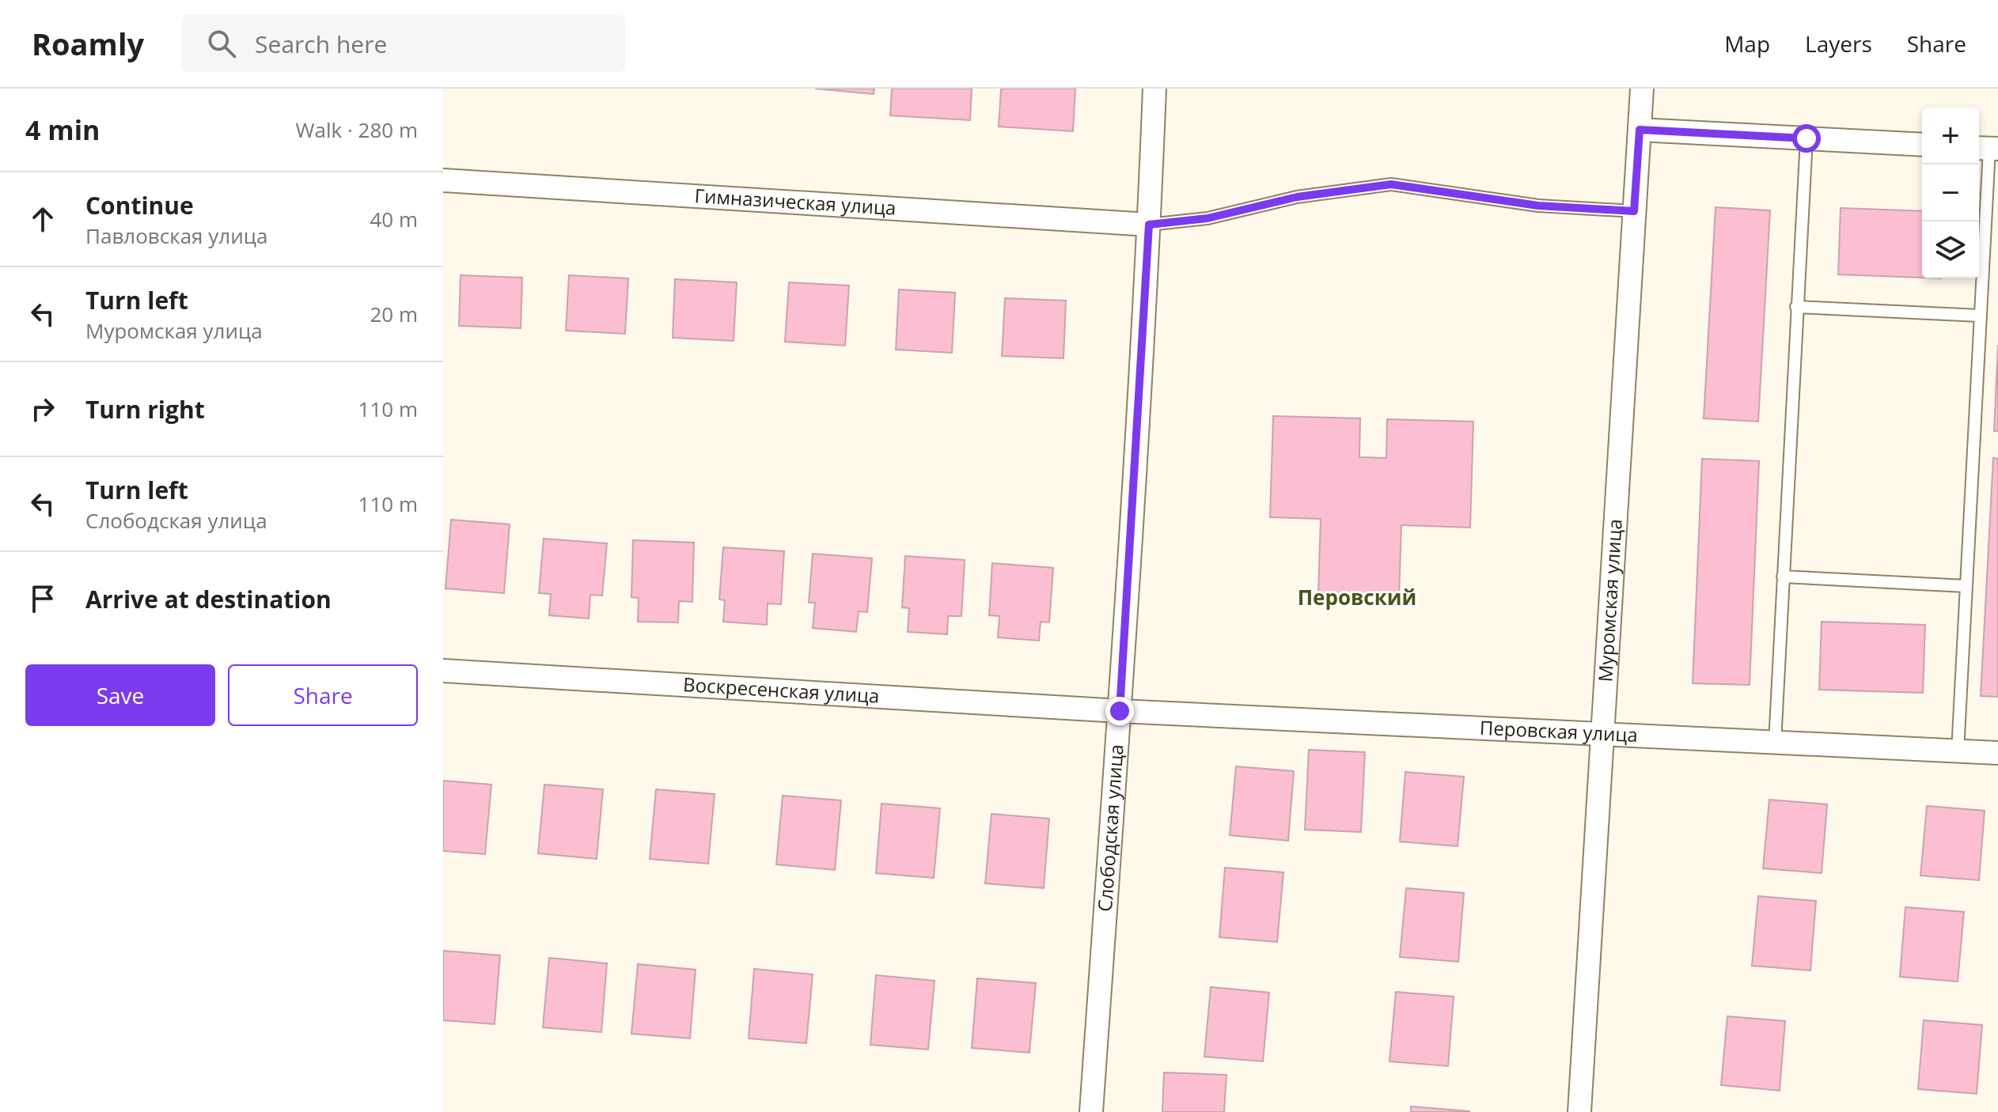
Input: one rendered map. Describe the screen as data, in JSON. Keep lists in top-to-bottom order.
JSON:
{
  "streets": {
    "street": [
      "Гимназическая улица",
      "Муромская улица",
      "Воскресенская улица",
      "Перовская улица",
      "Слободская улица"
    ]
  },
  "crossings": [
    ["Гимназическая улица", "Слободская улица"],
    ["Муромская улица", "Перовская улица"],
    ["Воскресенская улица", "Перовская улица"],
    ["Воскресенская улица", "Слободская улица"],
    ["Перовская улица", "Слободская улица"]
  ],
  "districts": ["Перовский"],
  "page": {
    "header": "Roamly",
    "search": "Search here",
    "nav": ["Map", "Layers", "Share"],
    "heading": ["4 min", "Walk · 280 m"],
    "map_buttons": ["+", "−"],
    "list": [
      ["Continue", "Павловская улица", "40 m"],
      ["Turn left", "Муромская улица", "20 m"],
      ["Turn right", "110 m"],
      ["Turn left", "Слободская улица", "110 m"],
      "Arrive at destination"
    ],
    "buttons": ["Save", "Share"]
  }
}
